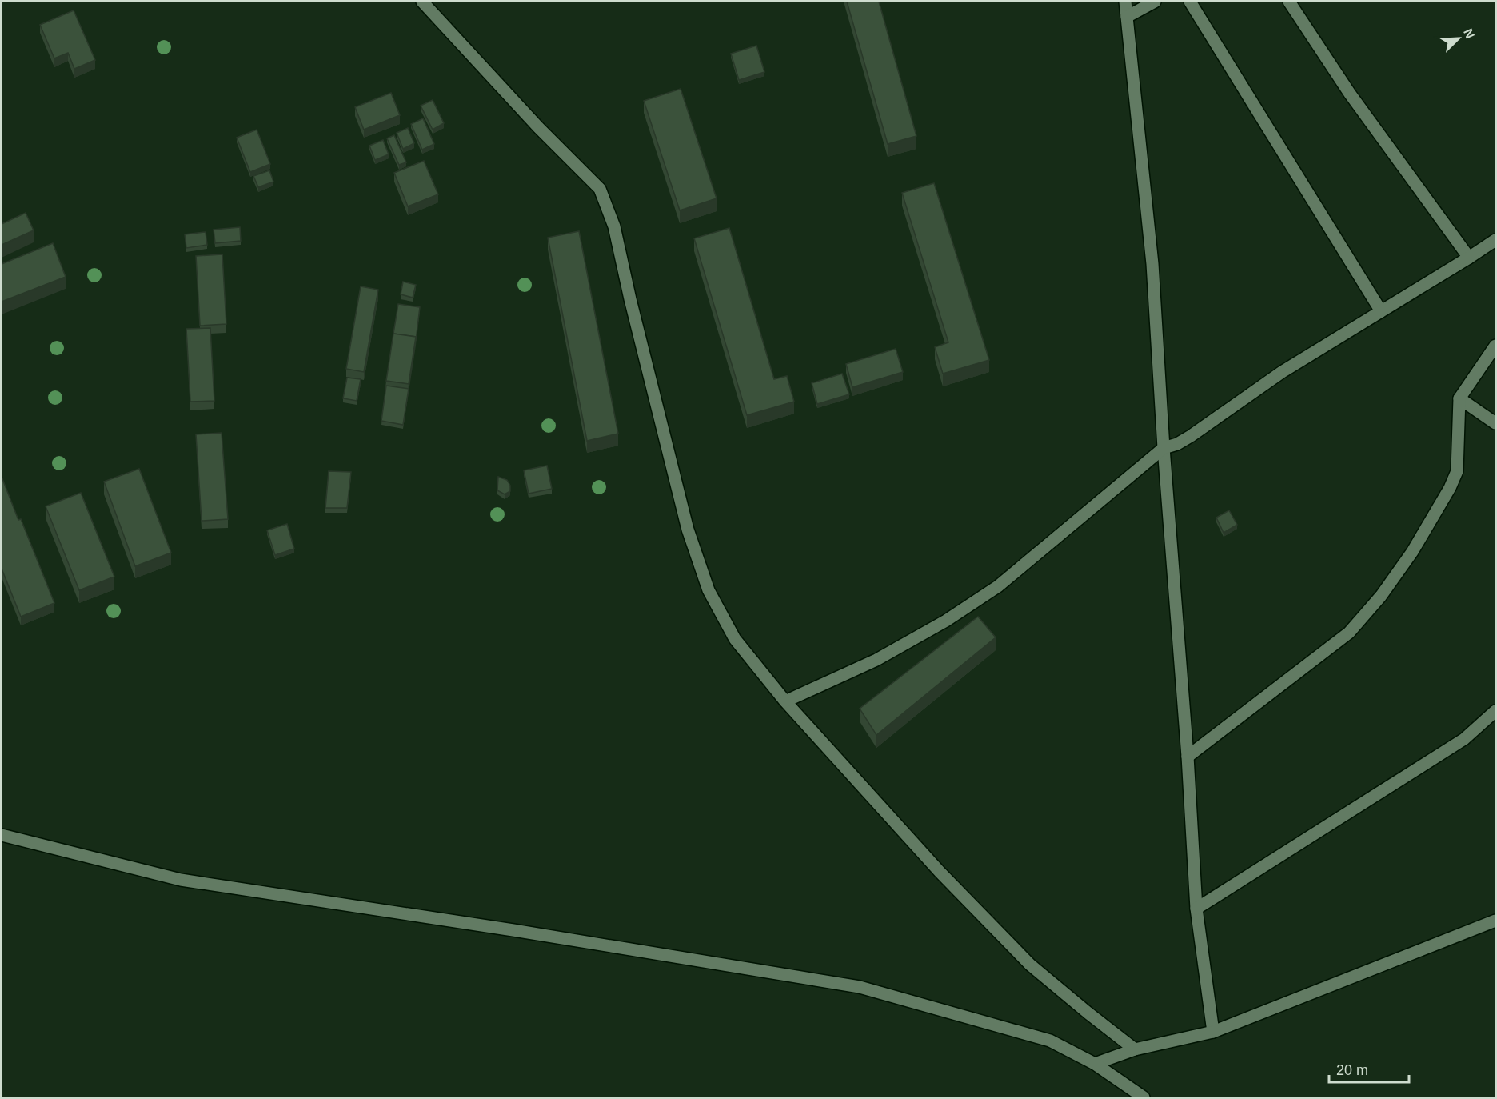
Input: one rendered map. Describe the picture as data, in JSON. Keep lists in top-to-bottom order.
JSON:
{
  "scale_bar": "20 m",
  "north": "top right"
}
